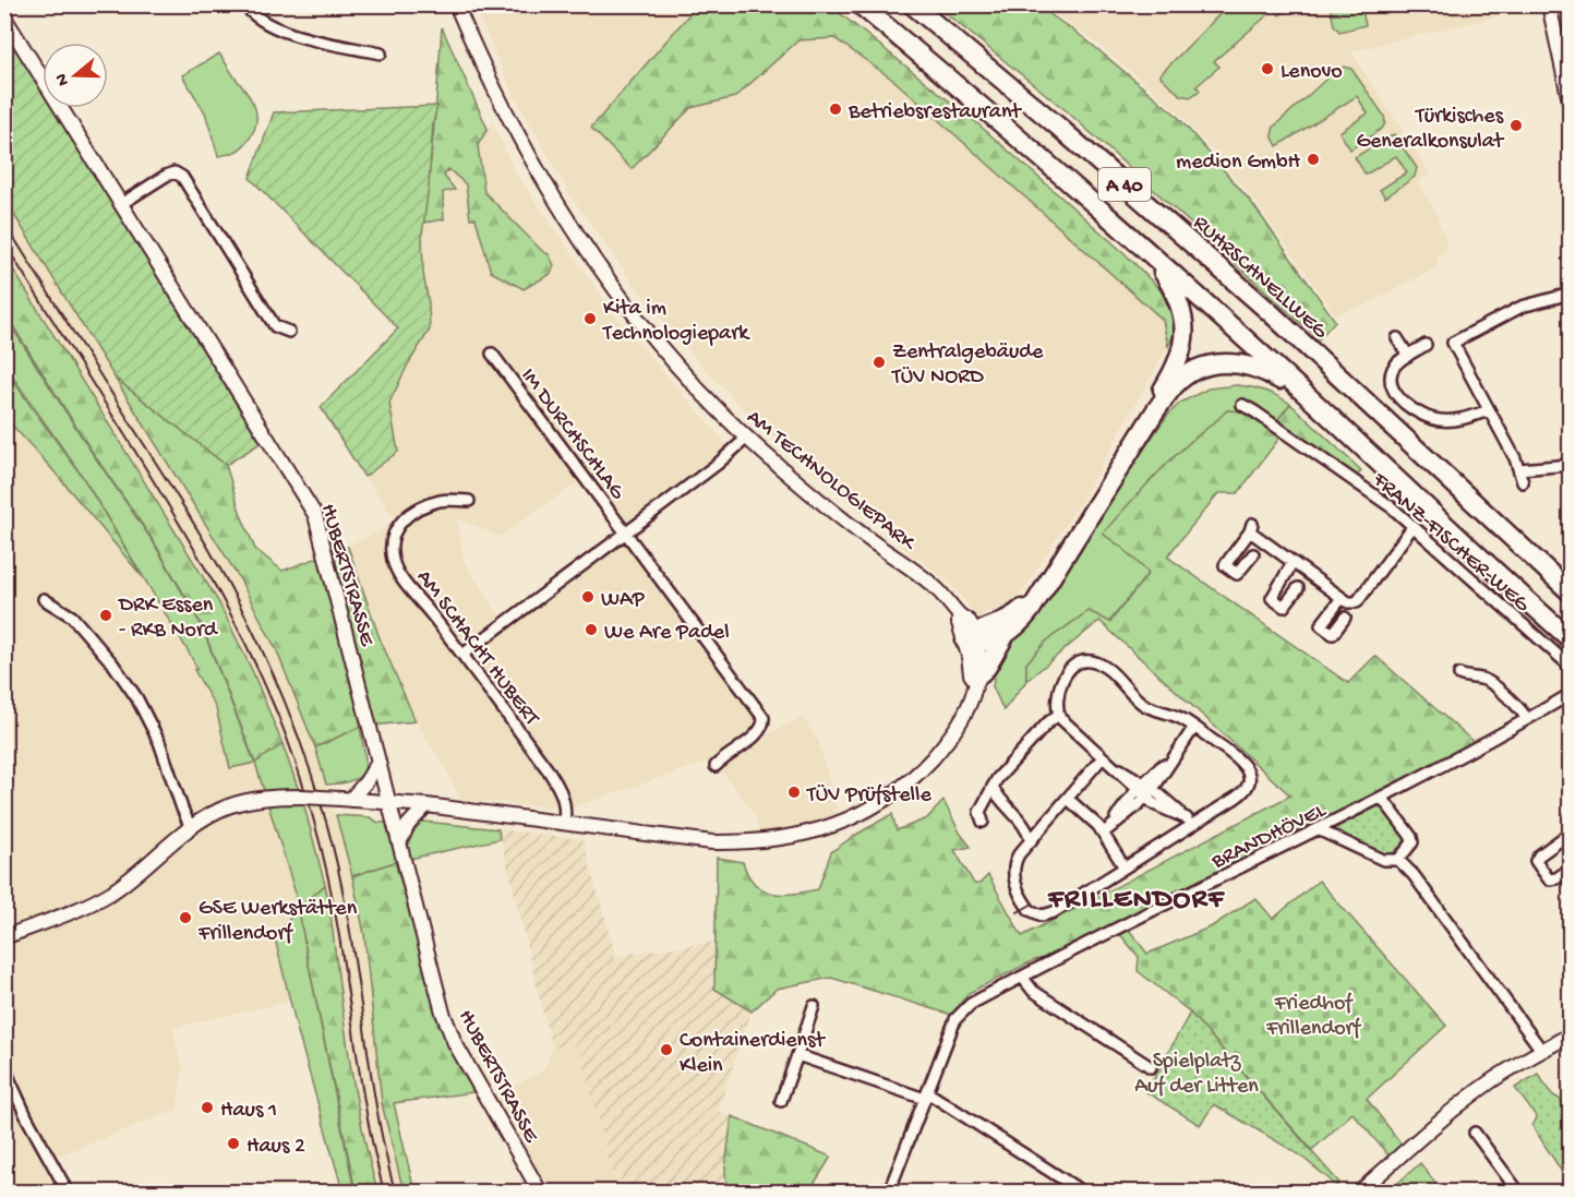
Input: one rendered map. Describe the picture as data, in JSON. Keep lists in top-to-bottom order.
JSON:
{
  "streets": {
    "highway": ["A 40", "RUHRSCHNELLWEG"],
    "street": [
      "IM DURCHSCHLAG",
      "AM TECHNOLOGIEPARK",
      "FRANZ-FISCHER-WEG",
      "HUBERTSTRASSE",
      "AM SCHACHT HUBERT",
      "BRANDHÖVEL"
    ]
  },
  "crossings": [
    ["AM TECHNOLOGIEPARK", "AM SCHACHT HUBERT"]
  ],
  "districts": ["FRILLENDORF"],
  "parks": ["Friedhof Frillendorf", "Spielplatz Auf der Litten"],
  "places": [
    "Lenovo",
    "Betriebsrestaurant",
    "Türkisches Generalkonsulat",
    "medion GmbH",
    "Kita im Technologiepark",
    "Zentralgebäude TÜV NORD",
    "WAP",
    "DRK Essen - RKB Nord",
    "We Are Padel",
    "TÜV Prüfstelle",
    "GSE Werkstätten Frillendorf",
    "Containerdienst Klein",
    "Haus 1",
    "Haus 2"
  ],
  "north": "left"
}
